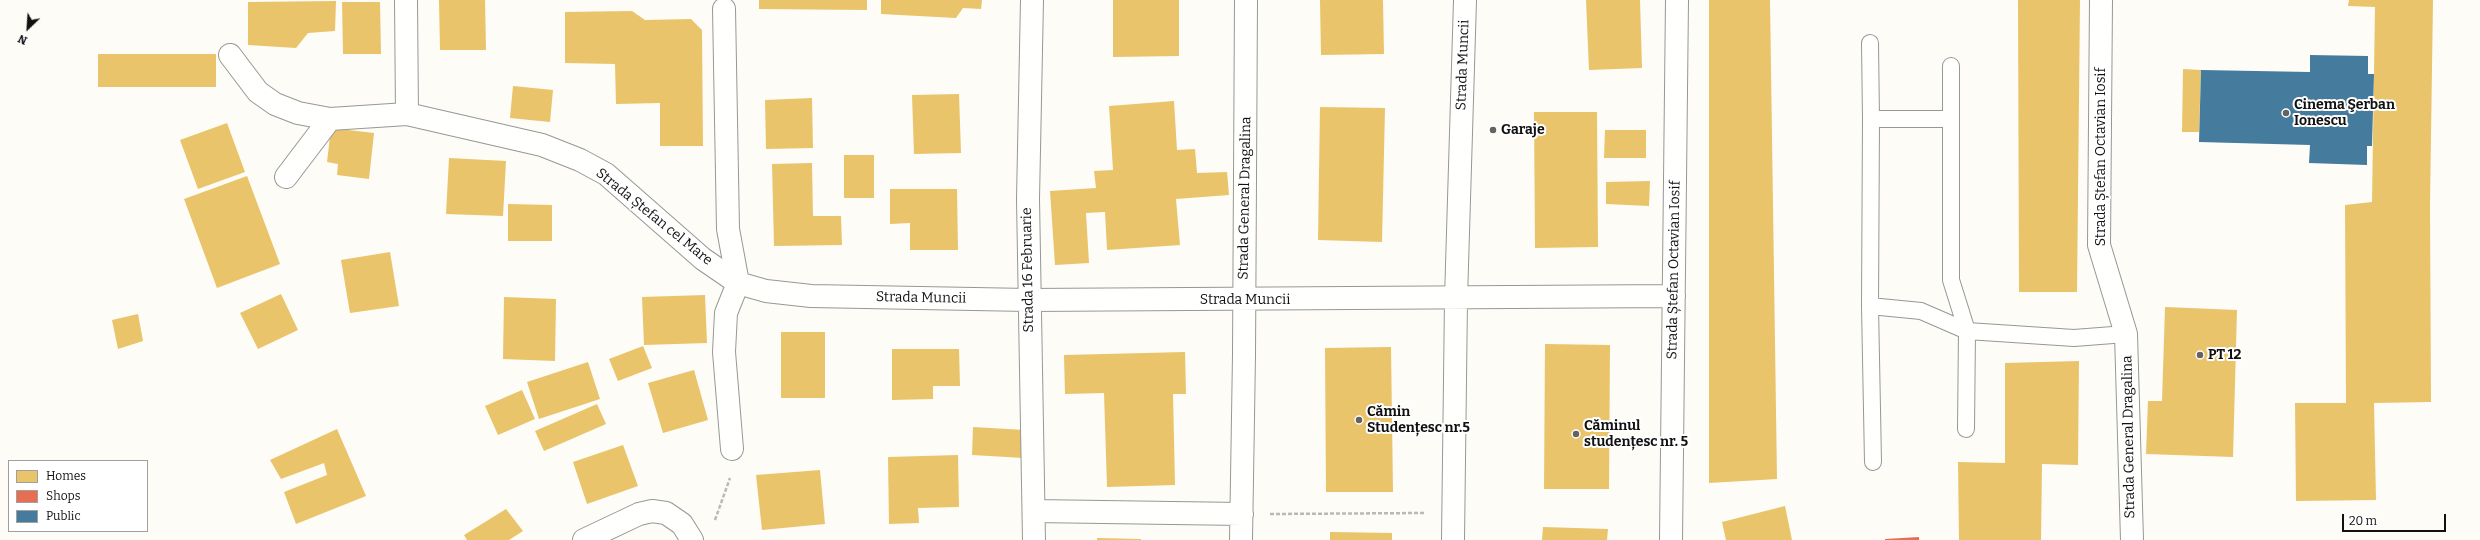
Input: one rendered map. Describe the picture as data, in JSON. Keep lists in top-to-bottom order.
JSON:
{
  "streets": {
    "street": [
      "Strada Muncii",
      "Strada Ștefan Octavian Iosif",
      "Strada General Dragalina",
      "Strada Ștefan cel Mare",
      "Strada 16 Februarie"
    ]
  },
  "crossings": [
    ["Strada Muncii", "Strada General Dragalina"],
    ["Strada Muncii", "Strada Ștefan cel Mare"],
    ["Strada Muncii", "Strada 16 Februarie"],
    ["Strada Ștefan Octavian Iosif", "Strada General Dragalina"]
  ],
  "places": [
    "Cinema Şerban Ionescu",
    "Garaje",
    "PT 12",
    "Cămin Studențesc nr.5",
    "Căminul studențesc nr. 5"
  ],
  "legend": ["Homes", "Shops", "Public"],
  "scale_bar": "20 m",
  "north": "bottom left"
}
